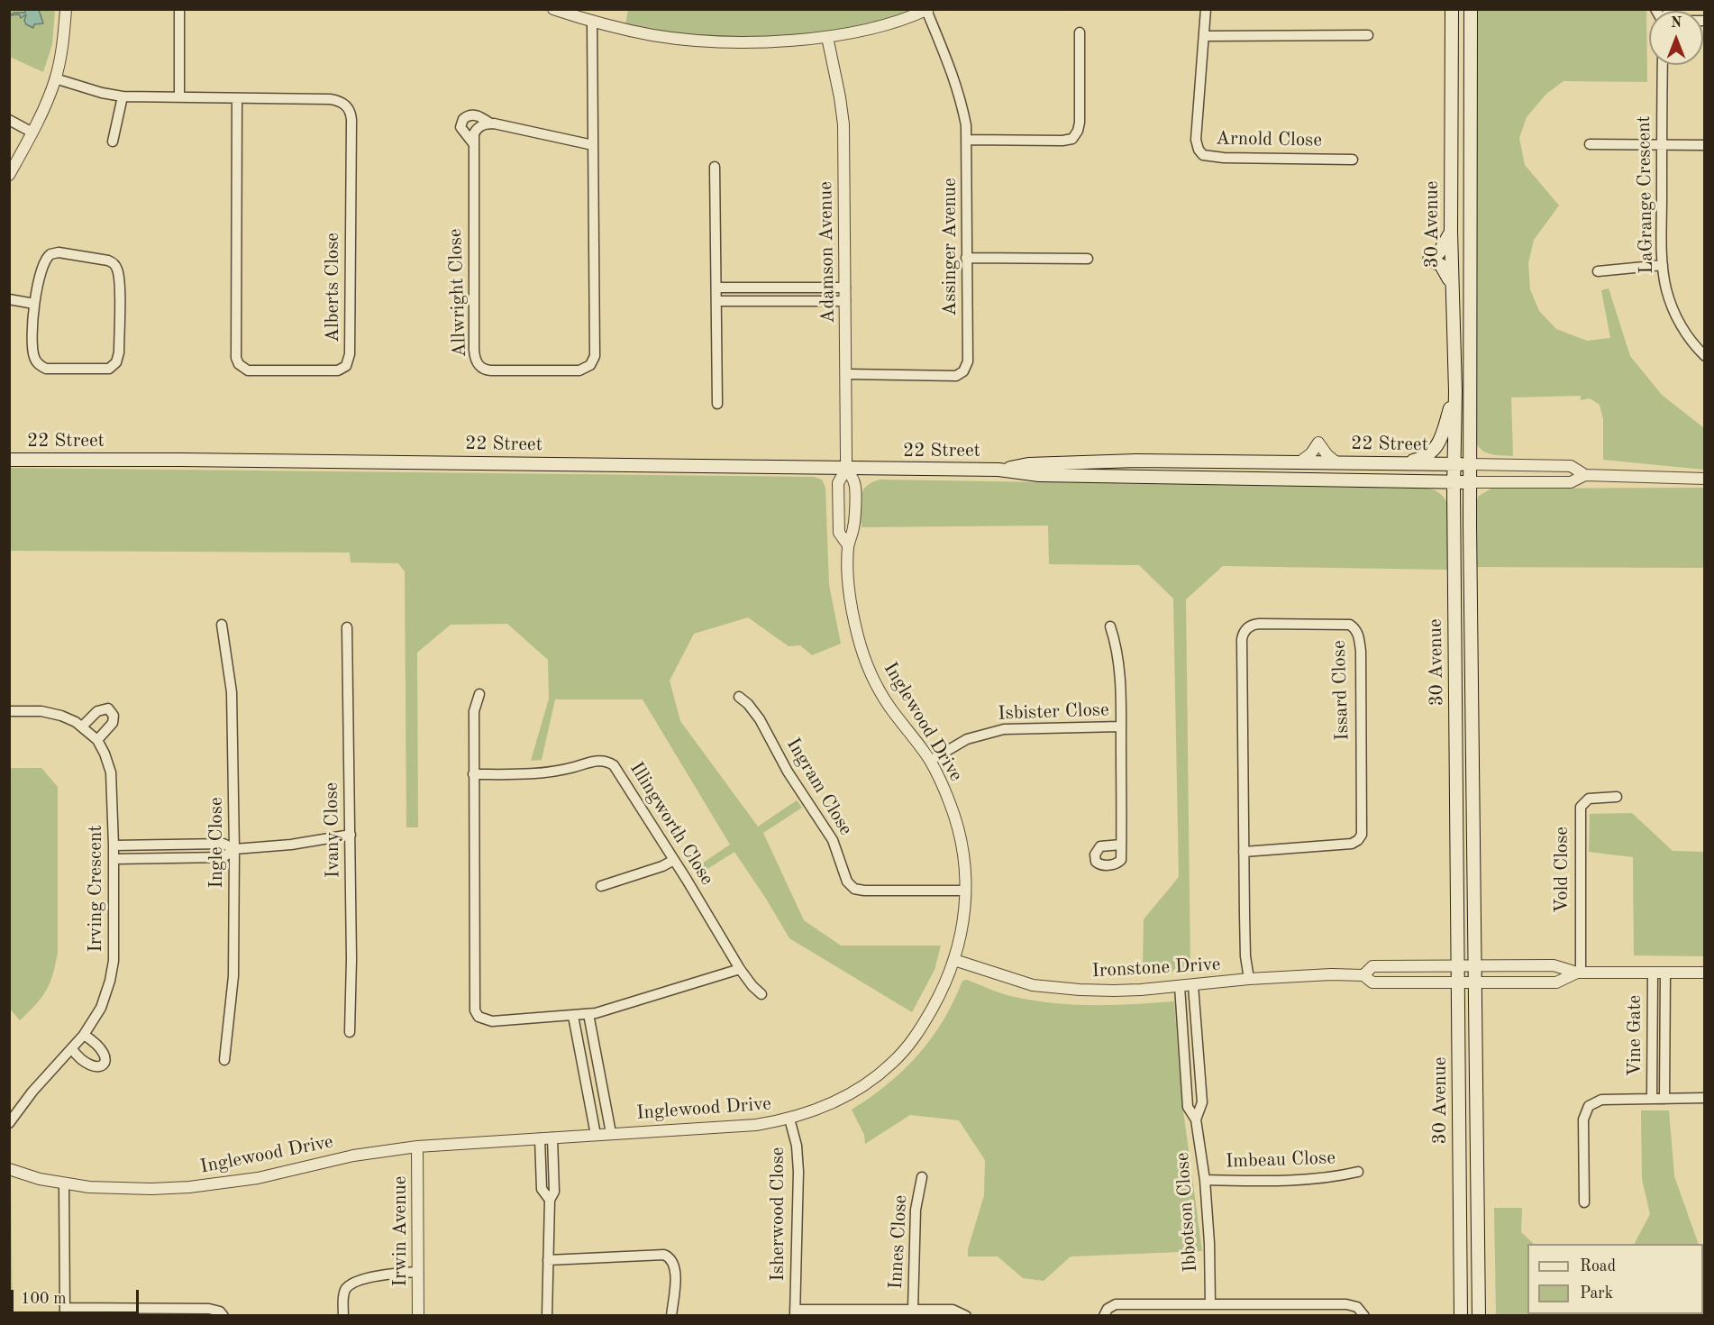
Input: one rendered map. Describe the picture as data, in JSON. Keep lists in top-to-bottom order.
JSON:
{
  "streets": {
    "main road": ["30 Avenue", "22 Street"],
    "street": [
      "Arnold Close",
      "LaGrange Crescent",
      "Assinger Avenue",
      "Adamson Avenue",
      "Alberts Close",
      "Allwright Close",
      "Issard Close",
      "Isbister Close",
      "Inglewood Drive",
      "Ingram Close",
      "Illingworth Close",
      "Ivany Close",
      "Ingle Close",
      "Vold Close",
      "Irving Crescent",
      "Ironstone Drive",
      "Vine Gate",
      "Imbeau Close",
      "Ibbotson Close",
      "Isherwood Close",
      "Irwin Avenue",
      "Innes Close"
    ]
  },
  "crossings": [
    ["30 Avenue", "22 Street"],
    ["30 Avenue", "Ironstone Drive"],
    ["Assinger Avenue", "Adamson Avenue"],
    ["Adamson Avenue", "22 Street"],
    ["Adamson Avenue", "Inglewood Drive"],
    ["22 Street", "Inglewood Drive"],
    ["Issard Close", "Ironstone Drive"],
    ["Isbister Close", "Inglewood Drive"],
    ["Inglewood Drive", "Ingram Close"],
    ["Inglewood Drive", "Ironstone Drive"],
    ["Inglewood Drive", "Isherwood Close"],
    ["Inglewood Drive", "Irwin Avenue"],
    ["Vold Close", "Ironstone Drive"],
    ["Ironstone Drive", "Ibbotson Close"],
    ["Imbeau Close", "Ibbotson Close"],
    ["Isherwood Close", "Innes Close"]
  ],
  "legend": ["Road", "Park"],
  "scale_bar": "100 m",
  "north": "top"
}
